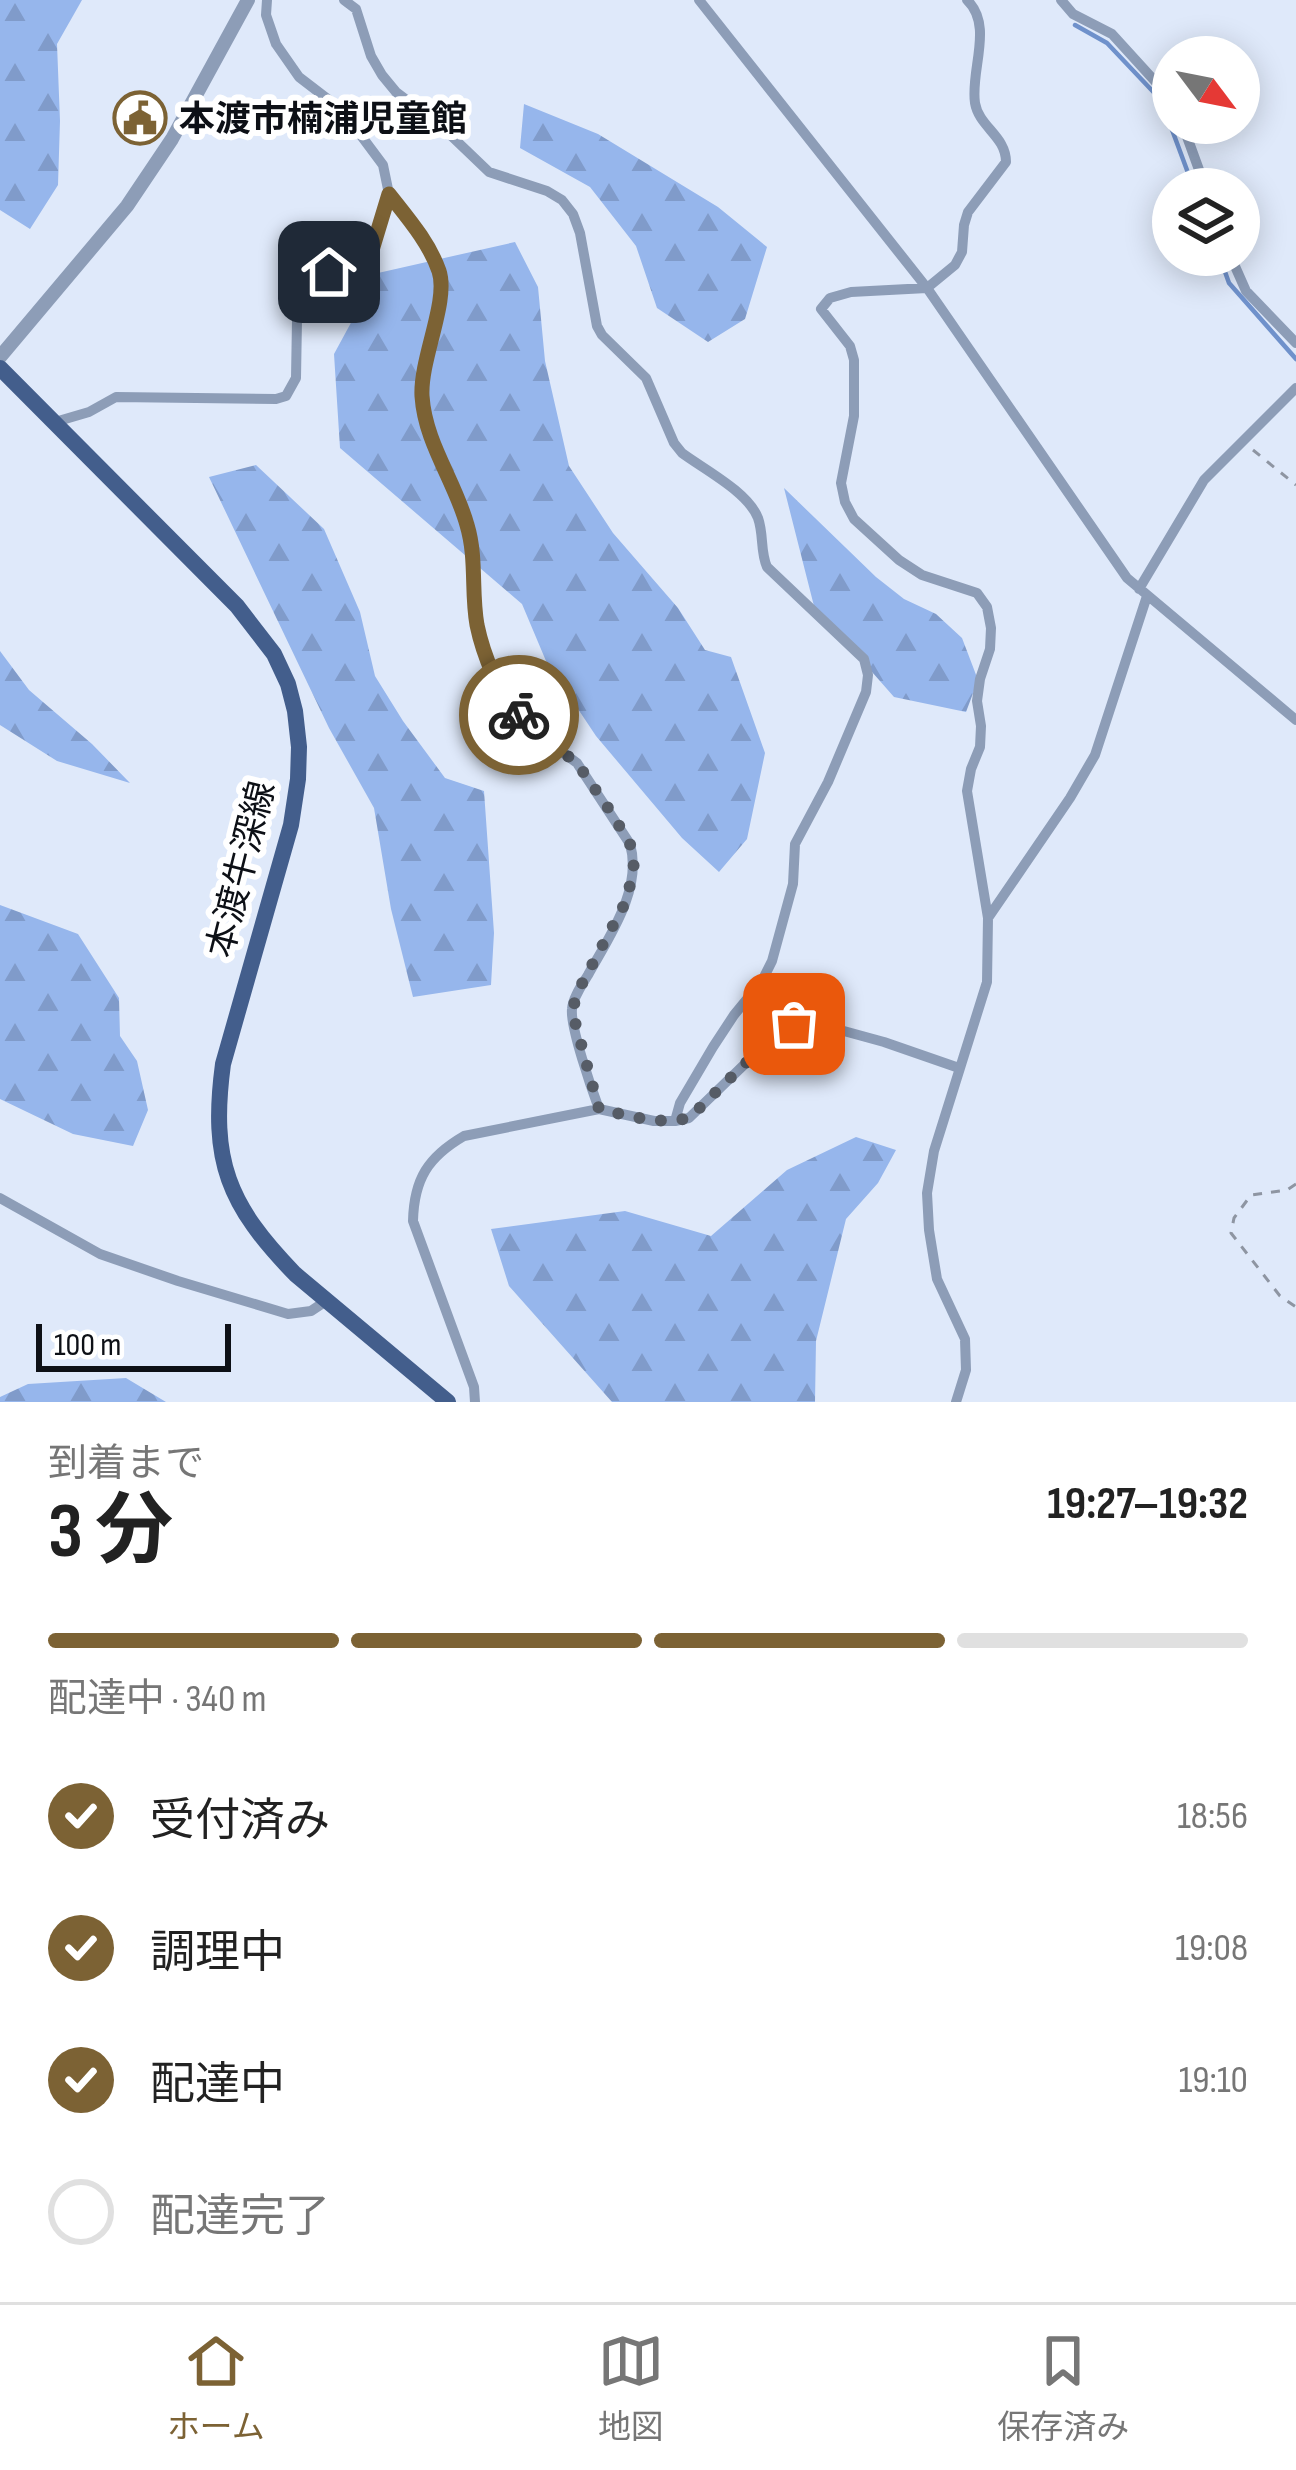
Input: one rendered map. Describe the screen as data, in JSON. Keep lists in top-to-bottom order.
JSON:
{
  "streets": {
    "main road": ["本渡牛深線"]
  },
  "places": {
    "public building": ["本渡市楠浦児童館"]
  },
  "scale_bar": "100 m",
  "north": "bottom right",
  "page": {
    "scale": "100 m",
    "heading": ["3 分", "到着まで", "19:27–19:32"],
    "bar": "配達中 · 340 m",
    "list": [
      ["受付済み", "18:56"],
      ["調理中", "19:08"],
      ["配達中", "19:10"],
      "配達完了"
    ],
    "tabs": ["ホーム", "地図", "保存済み"]
  }
}
